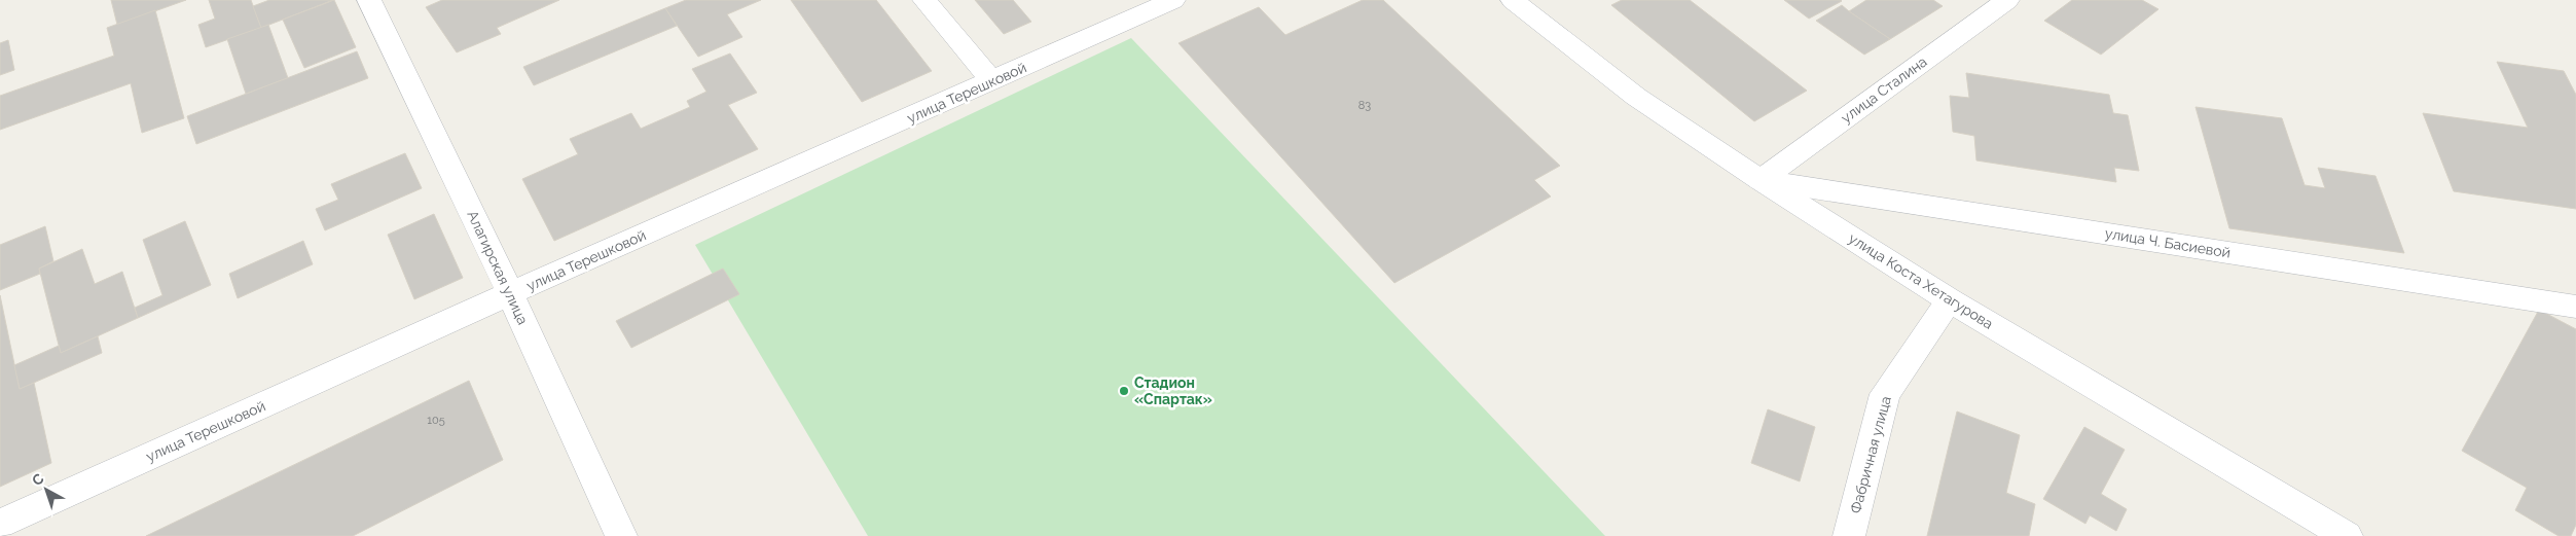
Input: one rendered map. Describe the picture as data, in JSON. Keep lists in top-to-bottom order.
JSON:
{
  "streets": {
    "street": [
      "улица Сталина",
      "улица Терешковой",
      "улица Ч. Басиевой",
      "Алагирская улица",
      "улица Коста Хетагурова",
      "Фабричная улица"
    ]
  },
  "crossings": [
    ["улица Сталина", "улица Ч. Басиевой"],
    ["улица Сталина", "улица Коста Хетагурова"],
    ["улица Терешковой", "Алагирская улица"],
    ["улица Ч. Басиевой", "улица Коста Хетагурова"],
    ["улица Коста Хетагурова", "Фабричная улица"]
  ],
  "places": ["Стадион «Спартак»"],
  "house_numbers": ["83", "105"],
  "north": "top left"
}
